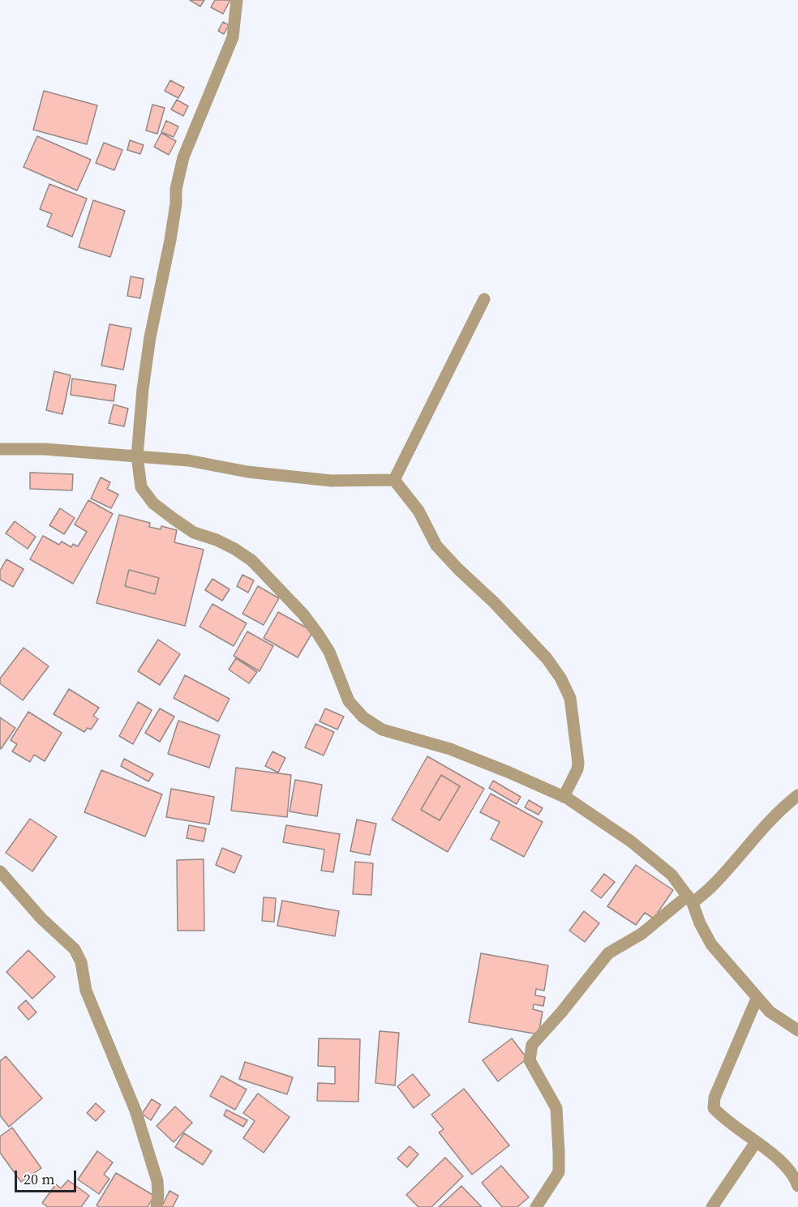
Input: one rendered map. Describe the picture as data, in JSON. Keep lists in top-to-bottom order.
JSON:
{
  "scale_bar": "20 m"
}
